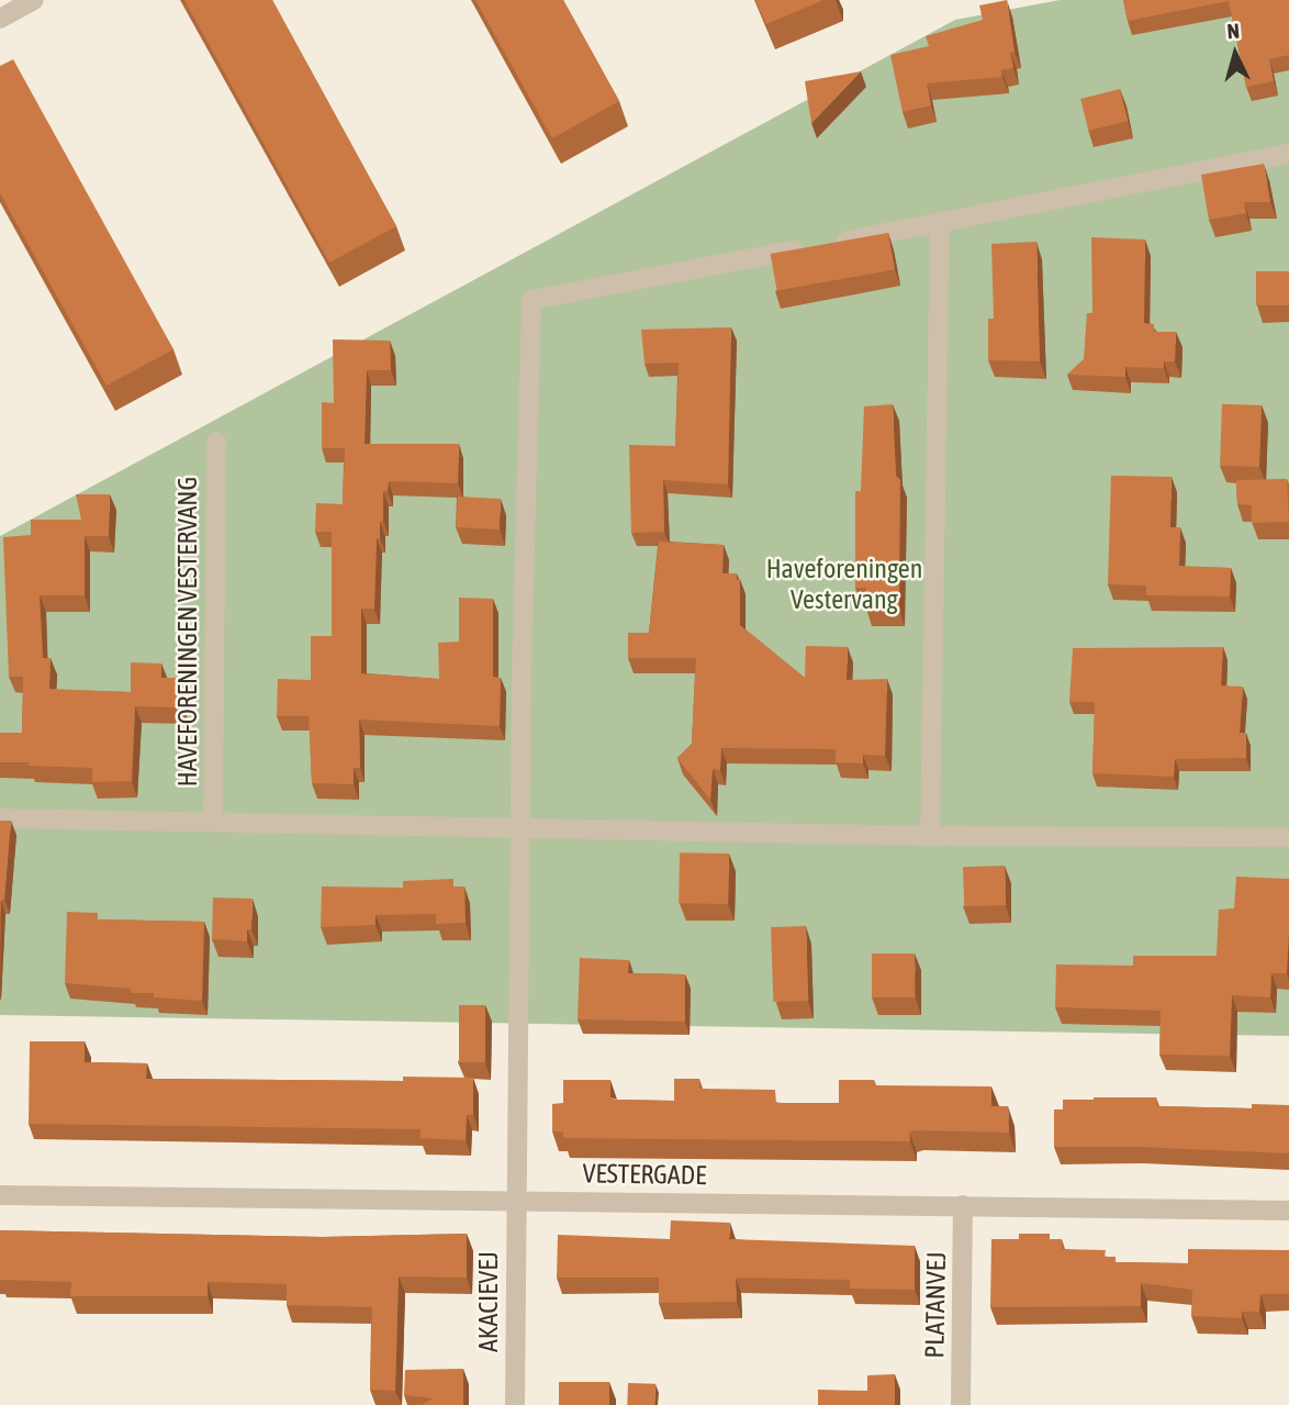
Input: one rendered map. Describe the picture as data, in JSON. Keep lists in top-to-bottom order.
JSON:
{
  "streets": {
    "street": [
      "HAVEFORENINGEN VESTERVANG",
      "VESTERGADE",
      "AKACIEVEJ",
      "PLATANVEJ"
    ]
  },
  "crossings": [
    ["VESTERGADE", "AKACIEVEJ"],
    ["VESTERGADE", "PLATANVEJ"]
  ],
  "parks": ["Haveforeningen Vestervang"],
  "north": "top"
}
